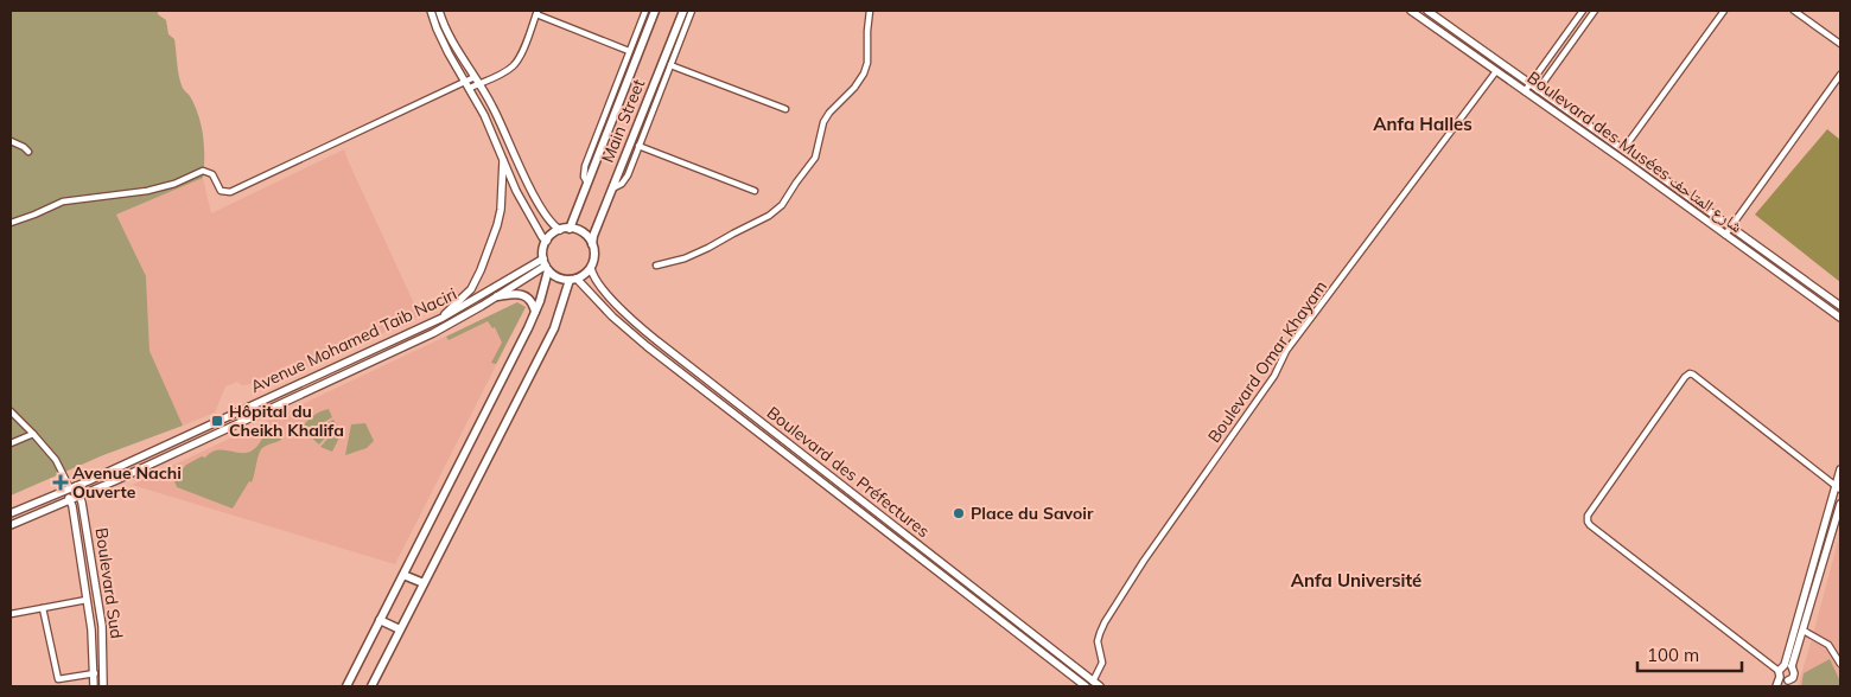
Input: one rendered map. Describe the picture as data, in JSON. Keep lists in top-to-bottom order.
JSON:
{
  "streets": {
    "main road": ["Main Street"],
    "street": [
      "Boulevard des Musées شارع المتاحف",
      "Avenue Mohamed Taib Naciri",
      "Boulevard Omar Khayam",
      "Boulevard des Préfectures",
      "Boulevard Sud"
    ]
  },
  "crossings": [
    ["Main Street", "Avenue Mohamed Taib Naciri"],
    ["Main Street", "Boulevard des Préfectures"],
    ["Boulevard des Musées شارع المتاحف", "Boulevard Omar Khayam"],
    ["Avenue Mohamed Taib Naciri", "Boulevard des Préfectures"],
    ["Avenue Mohamed Taib Naciri", "Boulevard Sud"],
    ["Boulevard Omar Khayam", "Boulevard des Préfectures"]
  ],
  "districts": ["Anfa Halles", "Anfa Université"],
  "places": {
    "transit": ["Hôpital du Cheikh Khalifa"],
    "health": ["Avenue Nachi Ouverte"],
    "other": ["Place du Savoir"]
  },
  "scale_bar": "100 m"
}
